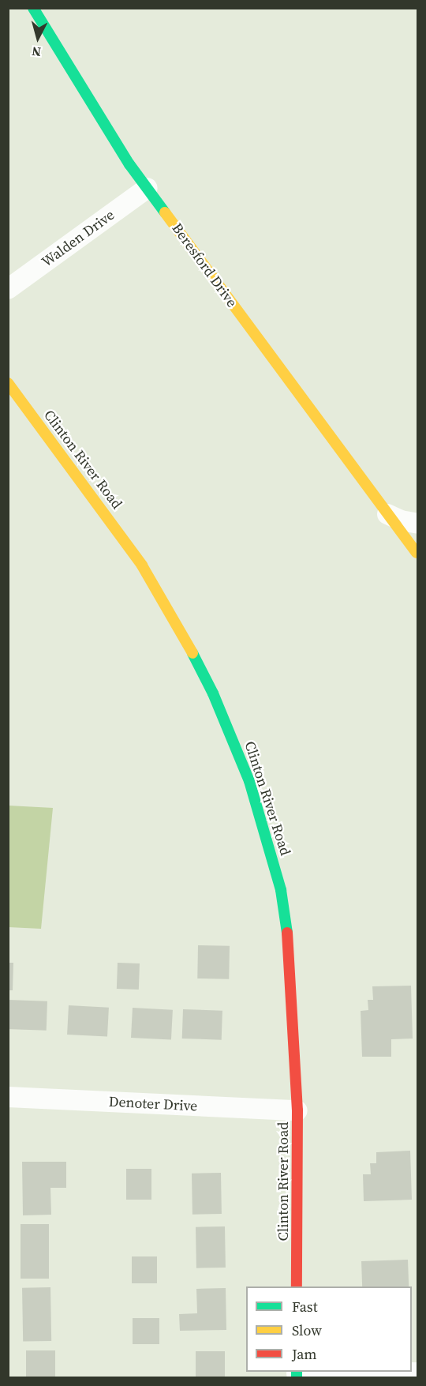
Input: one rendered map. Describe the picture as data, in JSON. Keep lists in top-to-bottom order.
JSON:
{
  "streets": {
    "street": [
      "Walden Drive",
      "Beresford Drive",
      "Clinton River Road",
      "Denoter Drive"
    ]
  },
  "crossings": [
    ["Walden Drive", "Beresford Drive"],
    ["Clinton River Road", "Denoter Drive"]
  ],
  "legend": ["Fast", "Slow", "Jam"],
  "north": "bottom"
}
